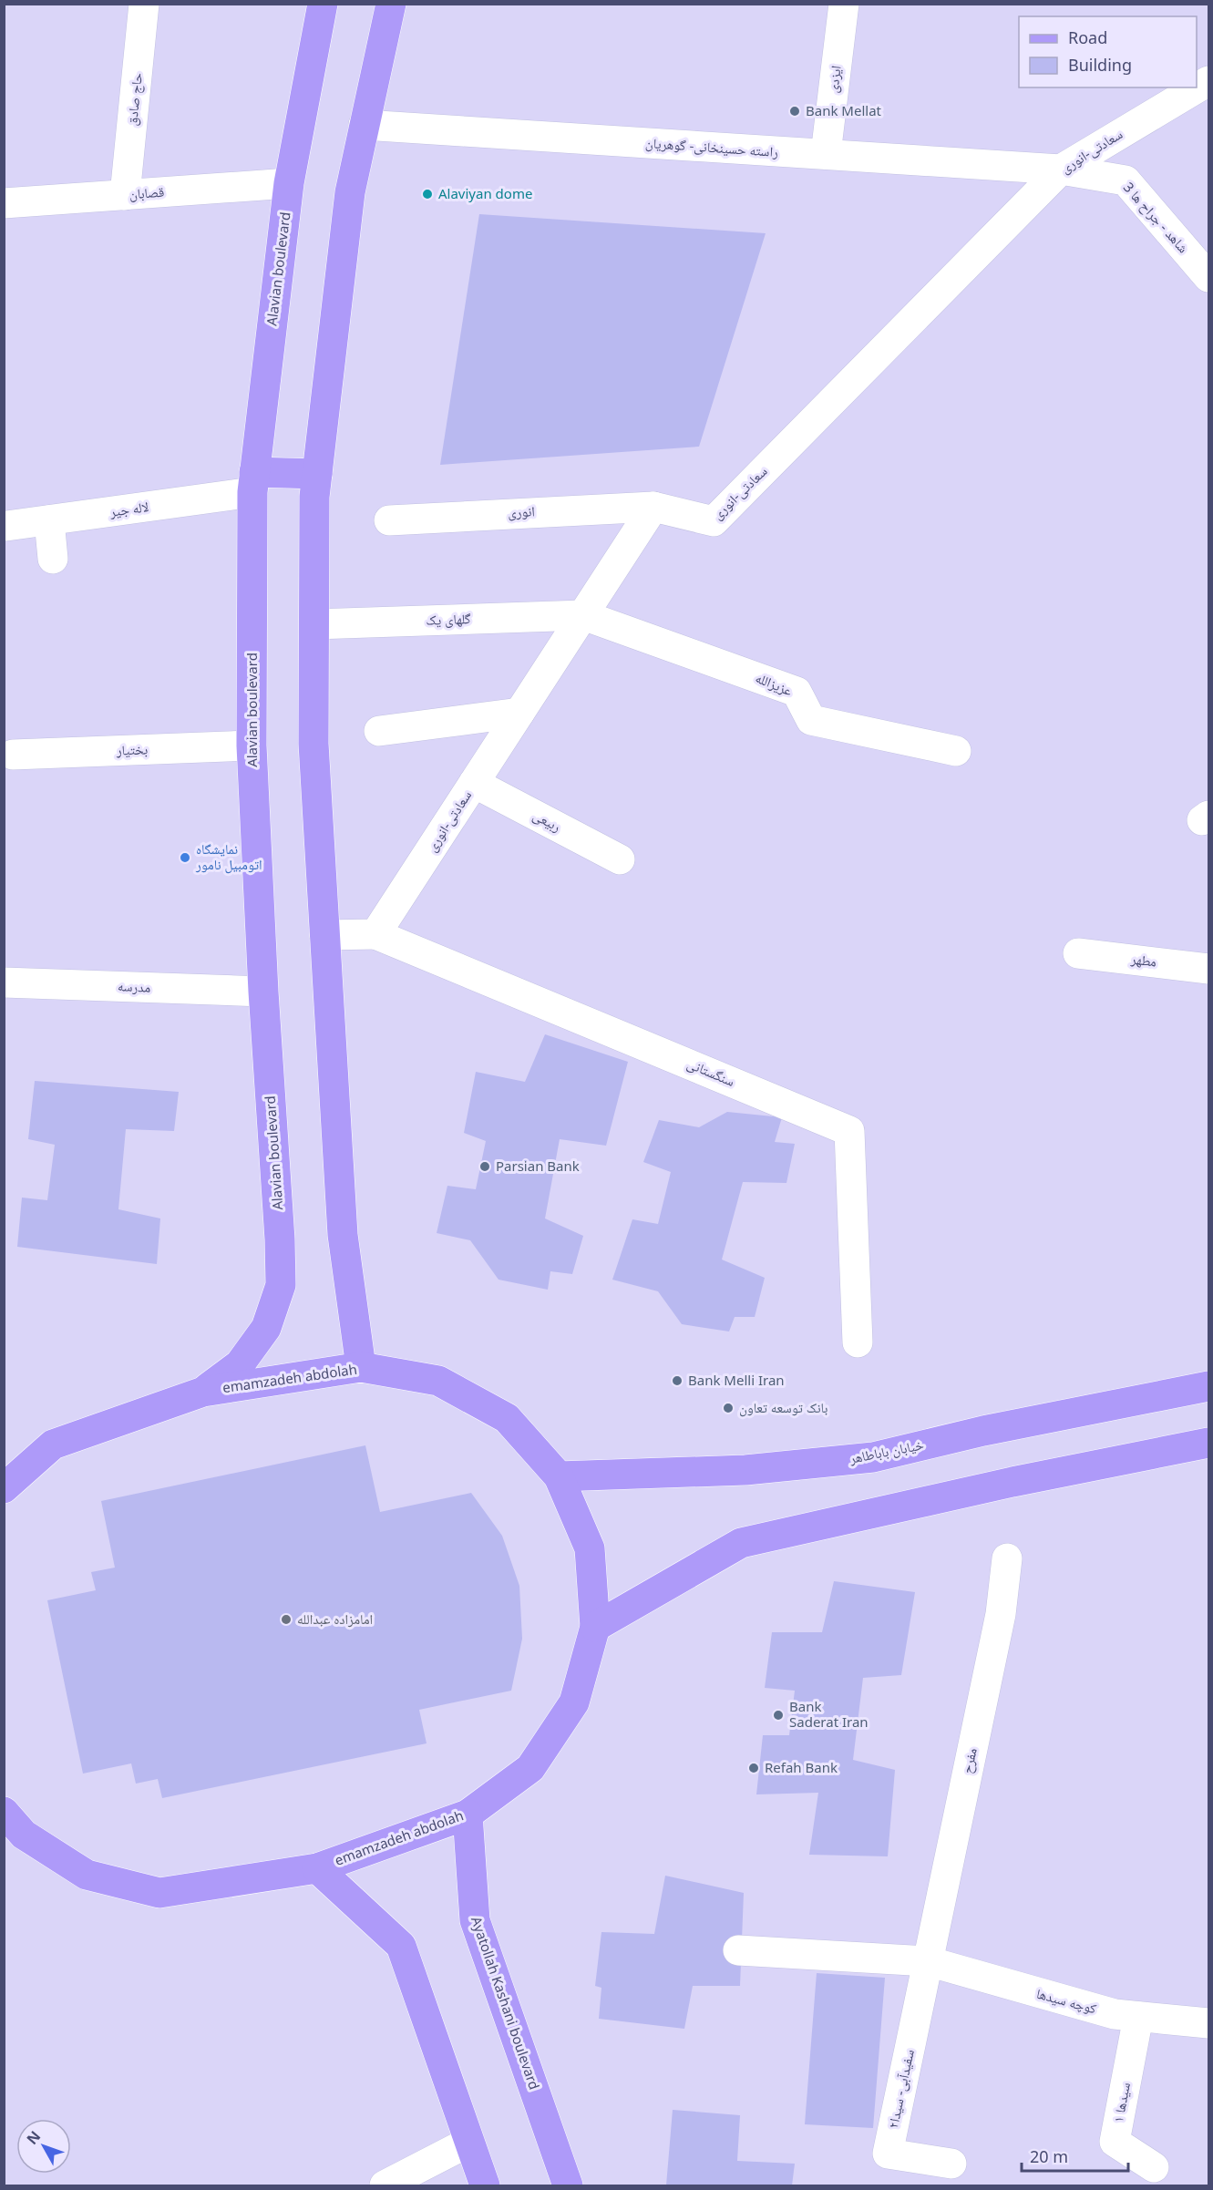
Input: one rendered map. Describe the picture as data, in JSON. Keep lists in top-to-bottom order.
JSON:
{
  "streets": {
    "main road": [
      "Alavian boulevard",
      "emamzadeh abdolah",
      "خیابان باباطاهر",
      "Ayatollah Kashani boulevard"
    ],
    "street": [
      "ایزدی",
      "حاج صادق",
      "راسته حسینخانی- گوهریان",
      "سعادتی-انوری",
      "قصابان",
      "شاهد - جراح ها 3",
      "لاله جیر",
      "انوری",
      "گلهای یک",
      "عزیزالله",
      "بختیار",
      "ربیعی",
      "مطهر",
      "مدرسه",
      "سنگستانی",
      "مفرح",
      "کوچه سیدها",
      "سفیدآبی- سیدا۲",
      "سیدها ۱"
    ]
  },
  "crossings": [
    ["ایزدی", "راسته حسینخانی- گوهریان"],
    ["حاج صادق", "قصابان"],
    ["راسته حسینخانی- گوهریان", "سعادتی-انوری"],
    ["راسته حسینخانی- گوهریان", "شاهد - جراح ها 3"],
    ["سعادتی-انوری", "شاهد - جراح ها 3"],
    ["سعادتی-انوری", "انوری"],
    ["سعادتی-انوری", "گلهای یک"],
    ["سعادتی-انوری", "عزیزالله"],
    ["سعادتی-انوری", "ربیعی"],
    ["سعادتی-انوری", "سنگستانی"],
    ["قصابان", "Alavian boulevard"],
    ["Alavian boulevard", "لاله جیر"],
    ["Alavian boulevard", "بختیار"],
    ["Alavian boulevard", "مدرسه"],
    ["Alavian boulevard", "emamzadeh abdolah"],
    ["گلهای یک", "عزیزالله"],
    ["emamzadeh abdolah", "خیابان باباطاهر"],
    ["emamzadeh abdolah", "Ayatollah Kashani boulevard"],
    ["مفرح", "کوچه سیدها"],
    ["مفرح", "سفیدآبی- سیدا۲"],
    ["کوچه سیدها", "سفیدآبی- سیدا۲"],
    ["کوچه سیدها", "سیدها ۱"]
  ],
  "places": [
    "Bank Mellat",
    "Alaviyan dome",
    "نمایشگاه اتومبیل نامور",
    "Parsian Bank",
    "Bank Melli Iran",
    "بانک توسعه تعاون",
    "امامزاده عبدالله",
    "Bank Saderat Iran",
    "Refah Bank"
  ],
  "legend": ["Road", "Building"],
  "scale_bar": "20 m",
  "north": "top left"
}
